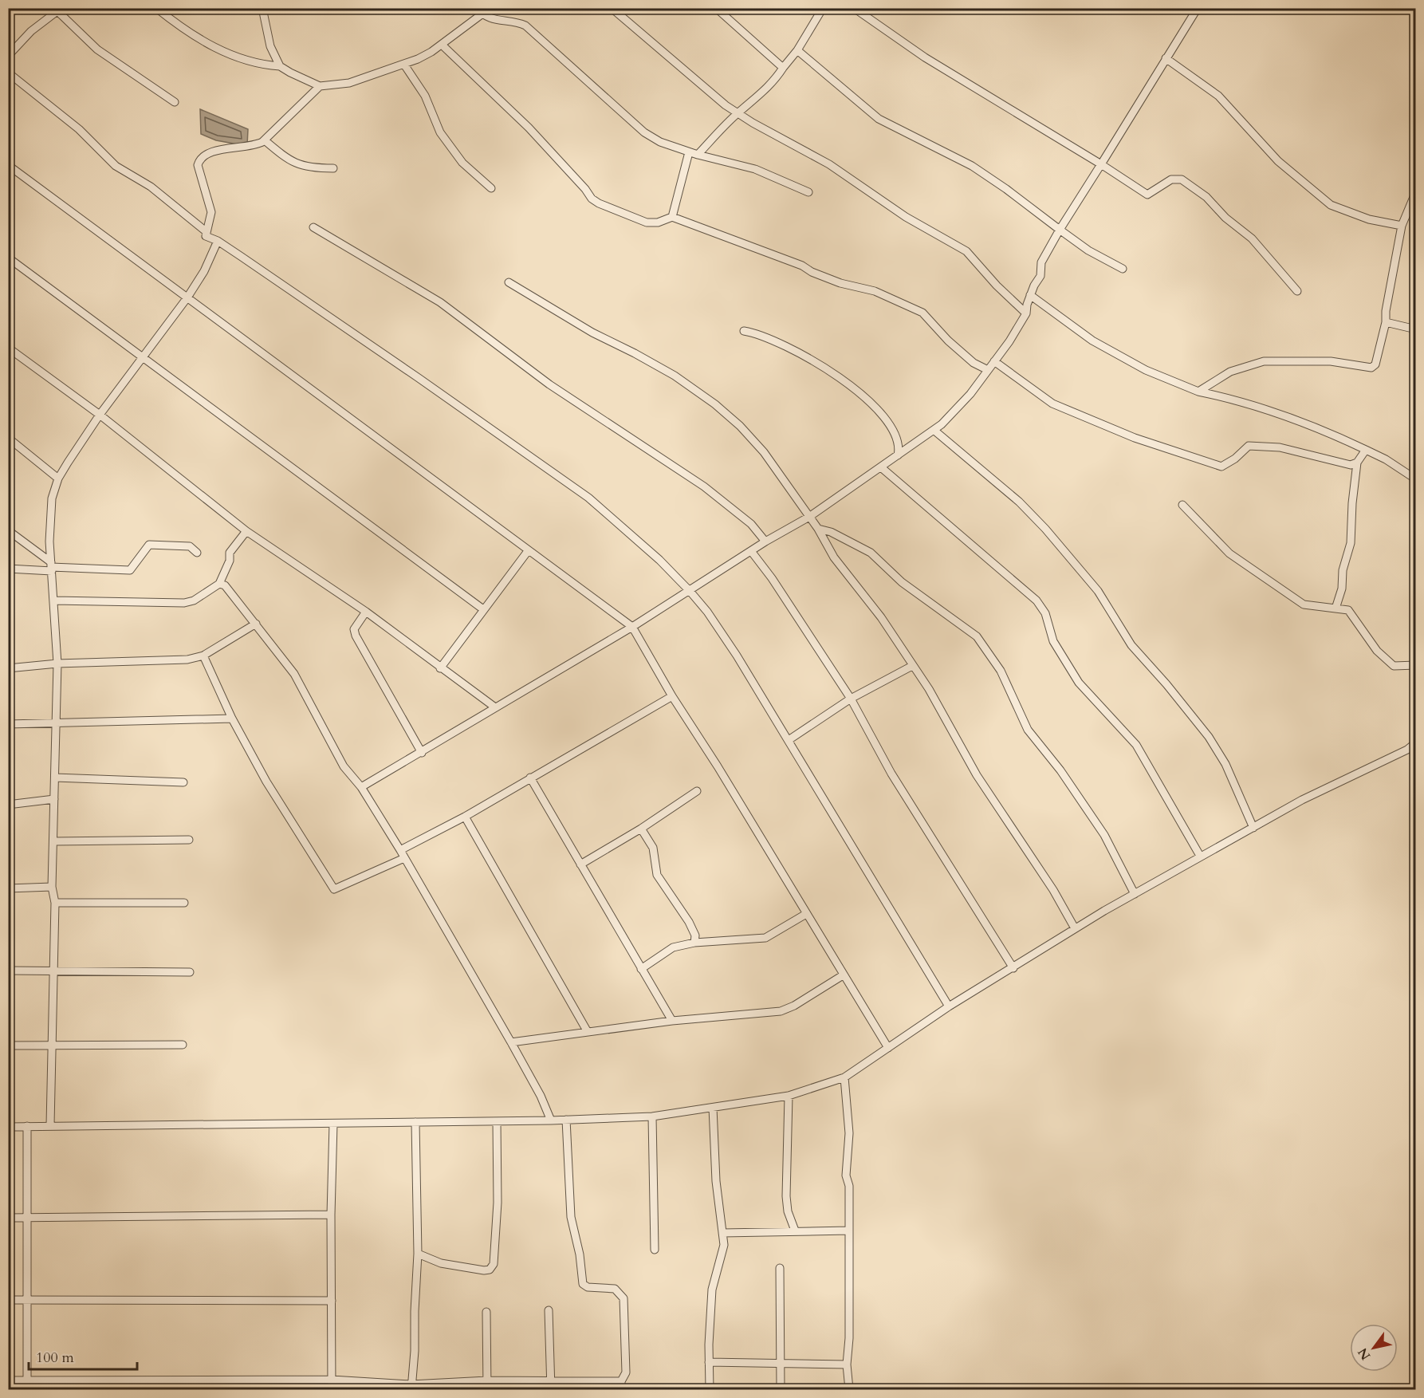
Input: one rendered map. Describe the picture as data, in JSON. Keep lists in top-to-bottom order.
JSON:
{
  "scale_bar": "100 m",
  "north": "bottom left"
}
